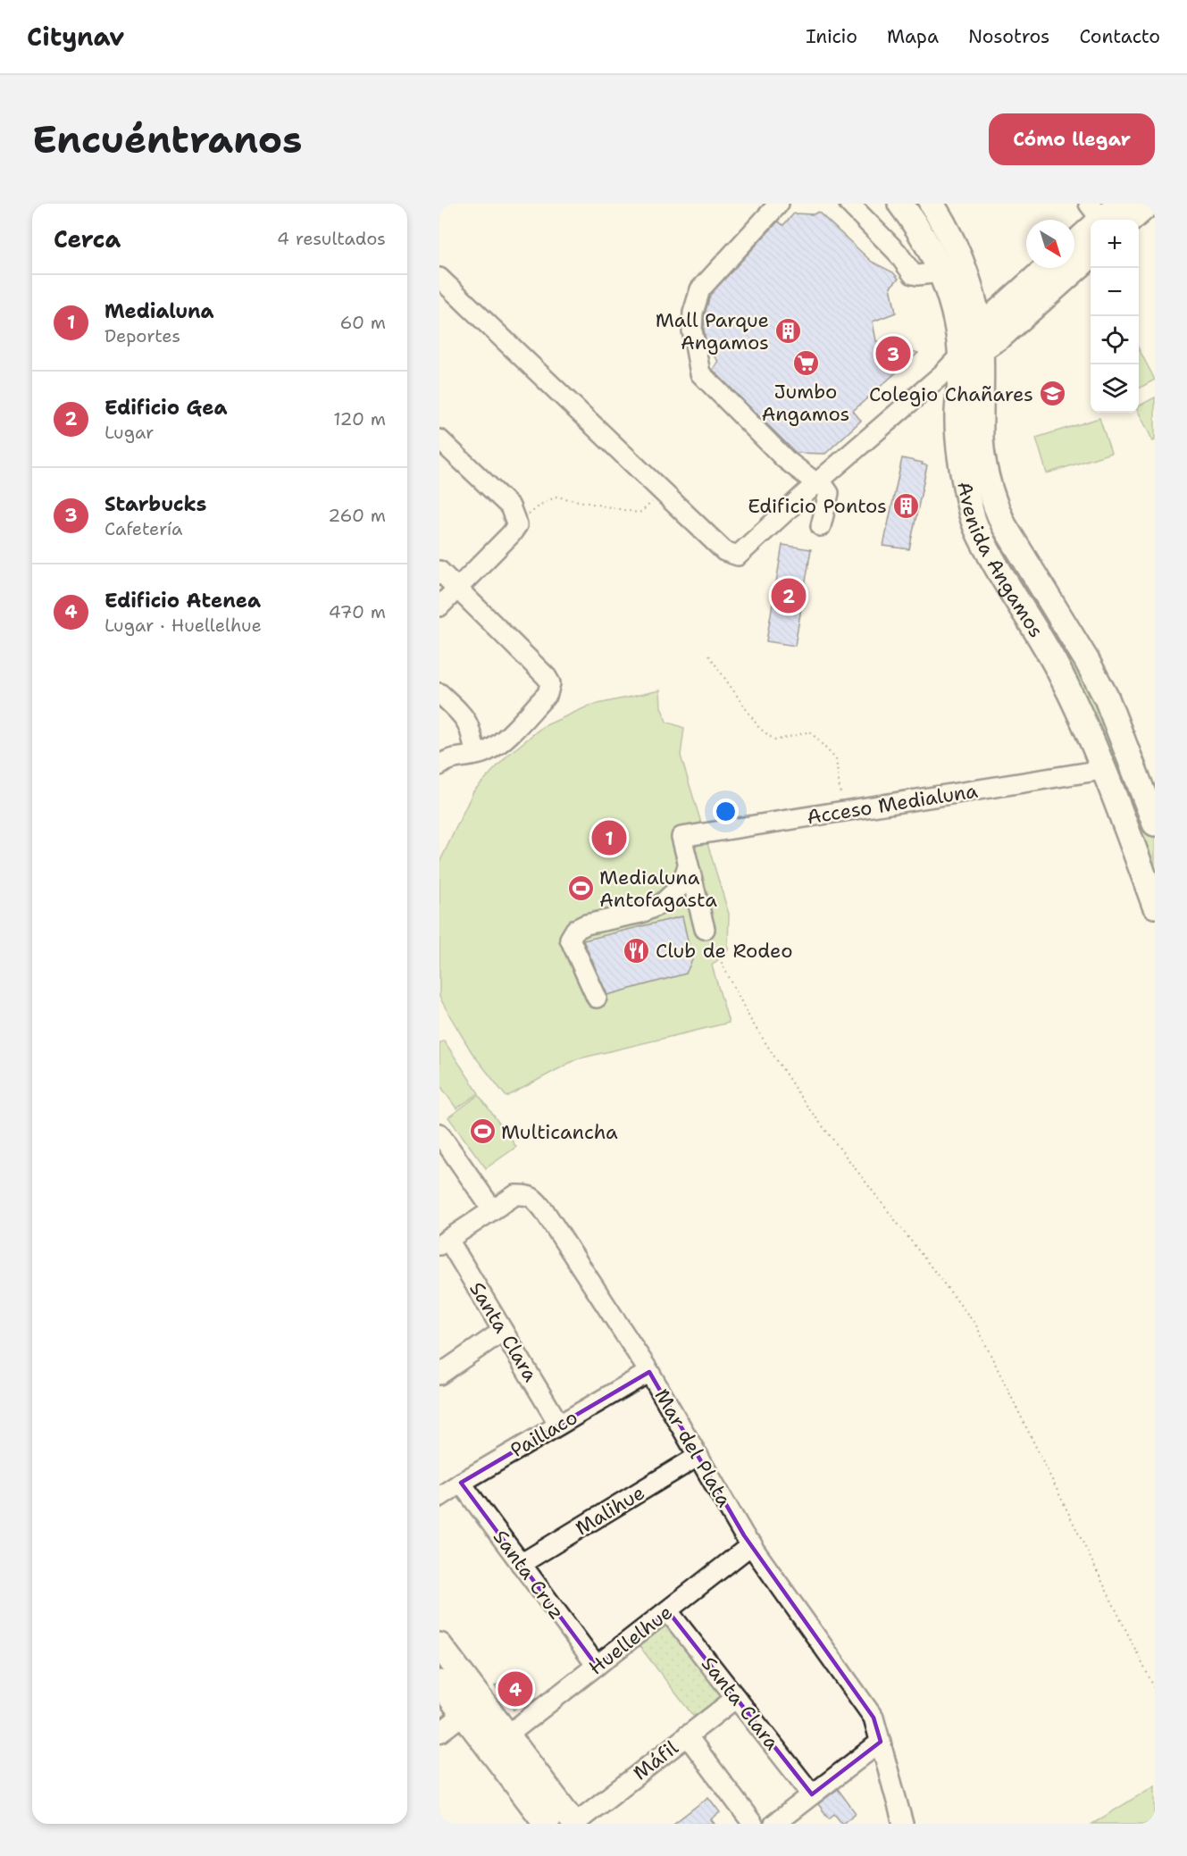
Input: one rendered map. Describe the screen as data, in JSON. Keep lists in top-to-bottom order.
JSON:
{
  "streets": {
    "main road": ["Avenida Angamos"],
    "street": [
      "Acceso Medialuna",
      "Santa Clara",
      "Paillaco",
      "Mar del Plata",
      "Malihue",
      "Santa Cruz",
      "Huellelhue",
      "Máfil"
    ]
  },
  "crossings": [
    ["Avenida Angamos", "Acceso Medialuna"],
    ["Santa Clara", "Paillaco"],
    ["Santa Clara", "Huellelhue"],
    ["Santa Clara", "Máfil"],
    ["Paillaco", "Mar del Plata"],
    ["Paillaco", "Santa Cruz"],
    ["Mar del Plata", "Malihue"],
    ["Mar del Plata", "Huellelhue"],
    ["Malihue", "Santa Cruz"],
    ["Santa Cruz", "Huellelhue"]
  ],
  "places": {
    "building": ["Mall Parque Angamos", "Edificio Pontos"],
    "supermarket": ["Jumbo Angamos"],
    "school or university": ["Colegio Chañares"],
    "sports": ["Medialuna Antofagasta", "Multicancha"],
    "restaurant": ["Club de Rodeo"]
  },
  "north": "bottom right",
  "page": {
    "header": "Citynav",
    "nav": [
      "Inicio",
      "Mapa",
      "Nosotros",
      "Contacto"
    ],
    "buttons": "Cómo llegar",
    "title": "Encuéntranos",
    "heading": ["Cerca", "4 resultados"],
    "map_buttons": ["+", "−"],
    "list": [
      {
        "mark": "1",
        "name": "Medialuna",
        "note": "Deportes",
        "value": "60 m"
      },
      {
        "mark": "2",
        "name": "Edificio Gea",
        "note": "Lugar",
        "value": "120 m"
      },
      {
        "mark": "3",
        "name": "Starbucks",
        "note": "Cafetería",
        "value": "260 m"
      },
      {
        "mark": "4",
        "name": "Edificio Atenea",
        "note": "Lugar · Huellelhue",
        "value": "470 m"
      }
    ],
    "pins": [
      "3",
      "2",
      "1",
      "4"
    ]
  }
}
